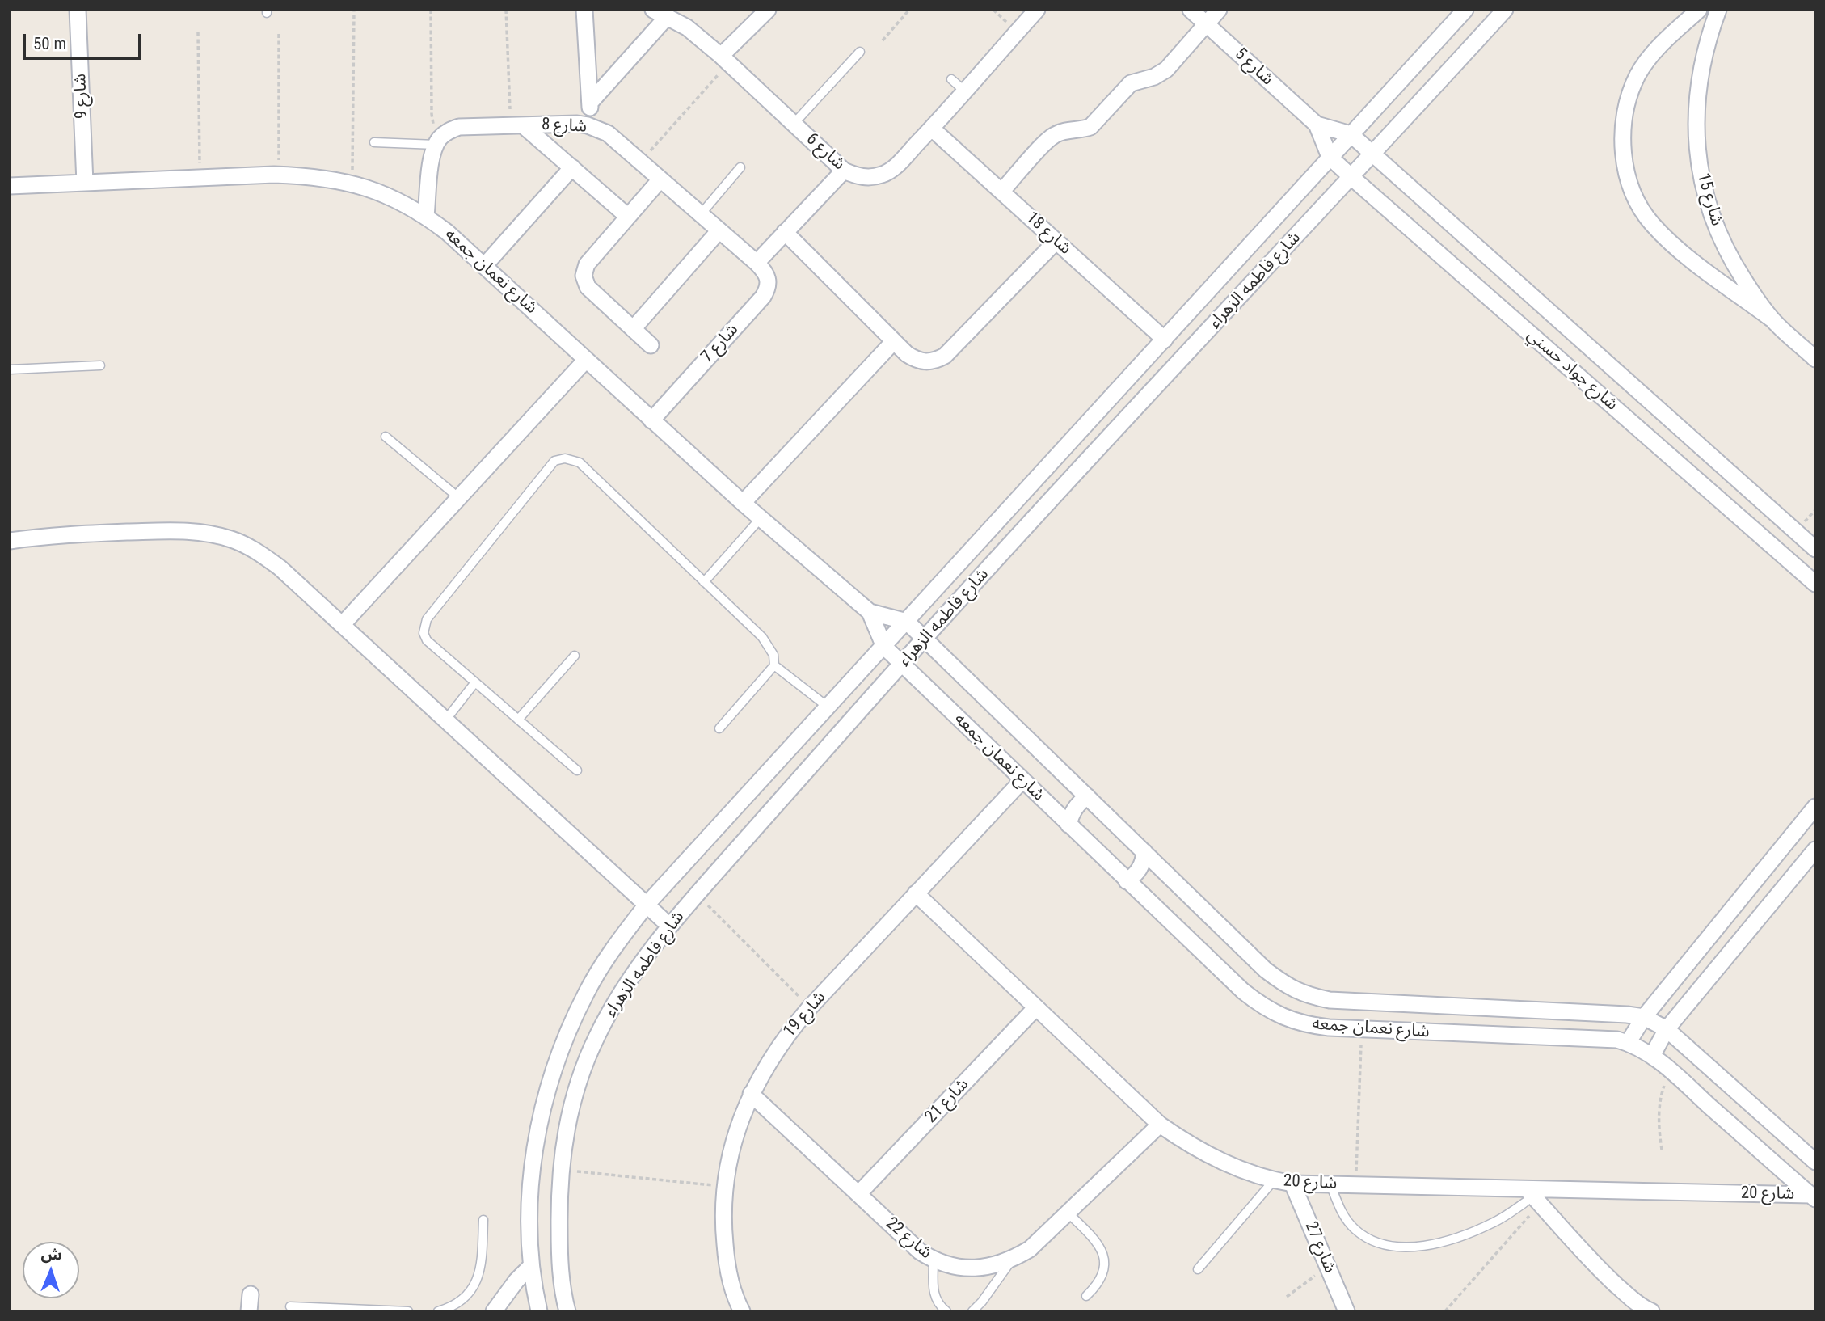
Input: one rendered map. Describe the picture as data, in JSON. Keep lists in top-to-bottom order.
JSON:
{
  "streets": {
    "street": [
      "شارع 5",
      "شارع 9",
      "شارع 8",
      "شارع 6",
      "شارع 15",
      "شارع 18",
      "شارع نعمان جمعه",
      "شارع فاطمه الزهراء",
      "شارع 7",
      "شارع جواد حسني",
      "شارع 19",
      "شارع 21",
      "شارع 20",
      "شارع 22",
      "شارع 27"
    ]
  },
  "crossings": [
    ["شارع 5", "شارع فاطمه الزهراء"],
    ["شارع 5", "شارع جواد حسني"],
    ["شارع 9", "شارع نعمان جمعه"],
    ["شارع 8", "شارع 7"],
    ["شارع 6", "شارع 18"],
    ["شارع 18", "شارع فاطمه الزهراء"],
    ["شارع نعمان جمعه", "شارع فاطمه الزهراء"],
    ["شارع نعمان جمعه", "شارع 7"],
    ["شارع نعمان جمعه", "شارع 19"],
    ["شارع نعمان جمعه", "شارع 20"],
    ["شارع فاطمه الزهراء", "شارع جواد حسني"],
    ["شارع 19", "شارع 20"],
    ["شارع 19", "شارع 22"],
    ["شارع 21", "شارع 20"],
    ["شارع 21", "شارع 22"],
    ["شارع 20", "شارع 22"],
    ["شارع 20", "شارع 27"]
  ],
  "scale_bar": "50 m",
  "north": "top"
}
